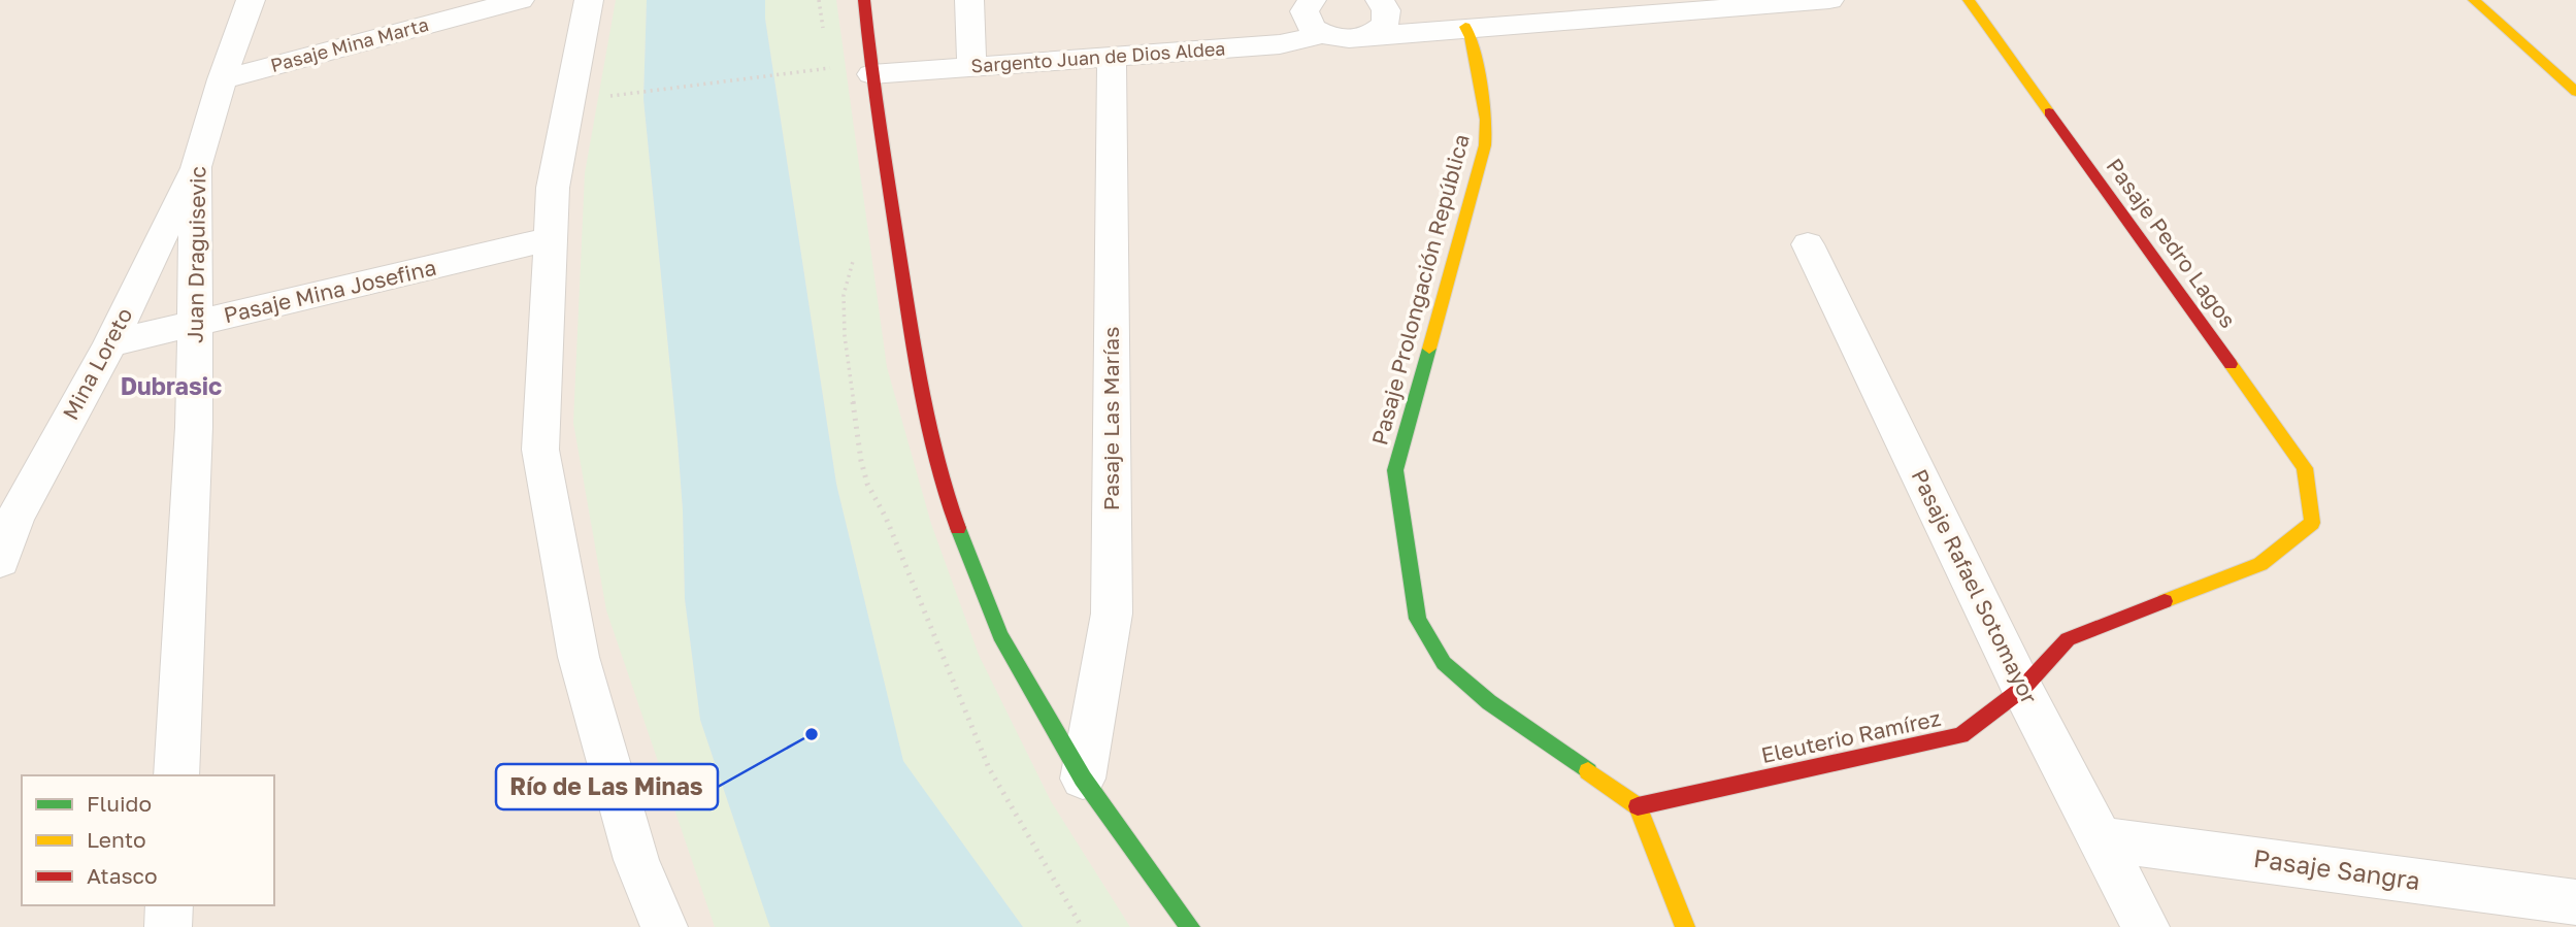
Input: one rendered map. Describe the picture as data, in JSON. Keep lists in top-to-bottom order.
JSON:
{
  "streets": {
    "street": [
      "Pasaje Mina Marta",
      "Sargento Juan de Dios Aldea",
      "Pasaje Pedro Lagos",
      "Juan Draguisevic",
      "Pasaje Prolongación República",
      "Pasaje Mina Josefina",
      "Mina Loreto",
      "Pasaje Las Marías",
      "Pasaje Rafael Sotomayor",
      "Eleuterio Ramírez",
      "Pasaje Sangra"
    ]
  },
  "crossings": [
    ["Pasaje Mina Marta", "Juan Draguisevic"],
    ["Sargento Juan de Dios Aldea", "Pasaje Las Marías"],
    ["Pasaje Pedro Lagos", "Eleuterio Ramírez"],
    ["Juan Draguisevic", "Pasaje Mina Josefina"],
    ["Juan Draguisevic", "Mina Loreto"],
    ["Pasaje Prolongación República", "Eleuterio Ramírez"],
    ["Pasaje Mina Josefina", "Mina Loreto"],
    ["Pasaje Rafael Sotomayor", "Eleuterio Ramírez"],
    ["Pasaje Rafael Sotomayor", "Pasaje Sangra"]
  ],
  "districts": ["Dubrasic"],
  "places": ["Río de Las Minas"],
  "legend": ["Fluido", "Lento", "Atasco"]
}
